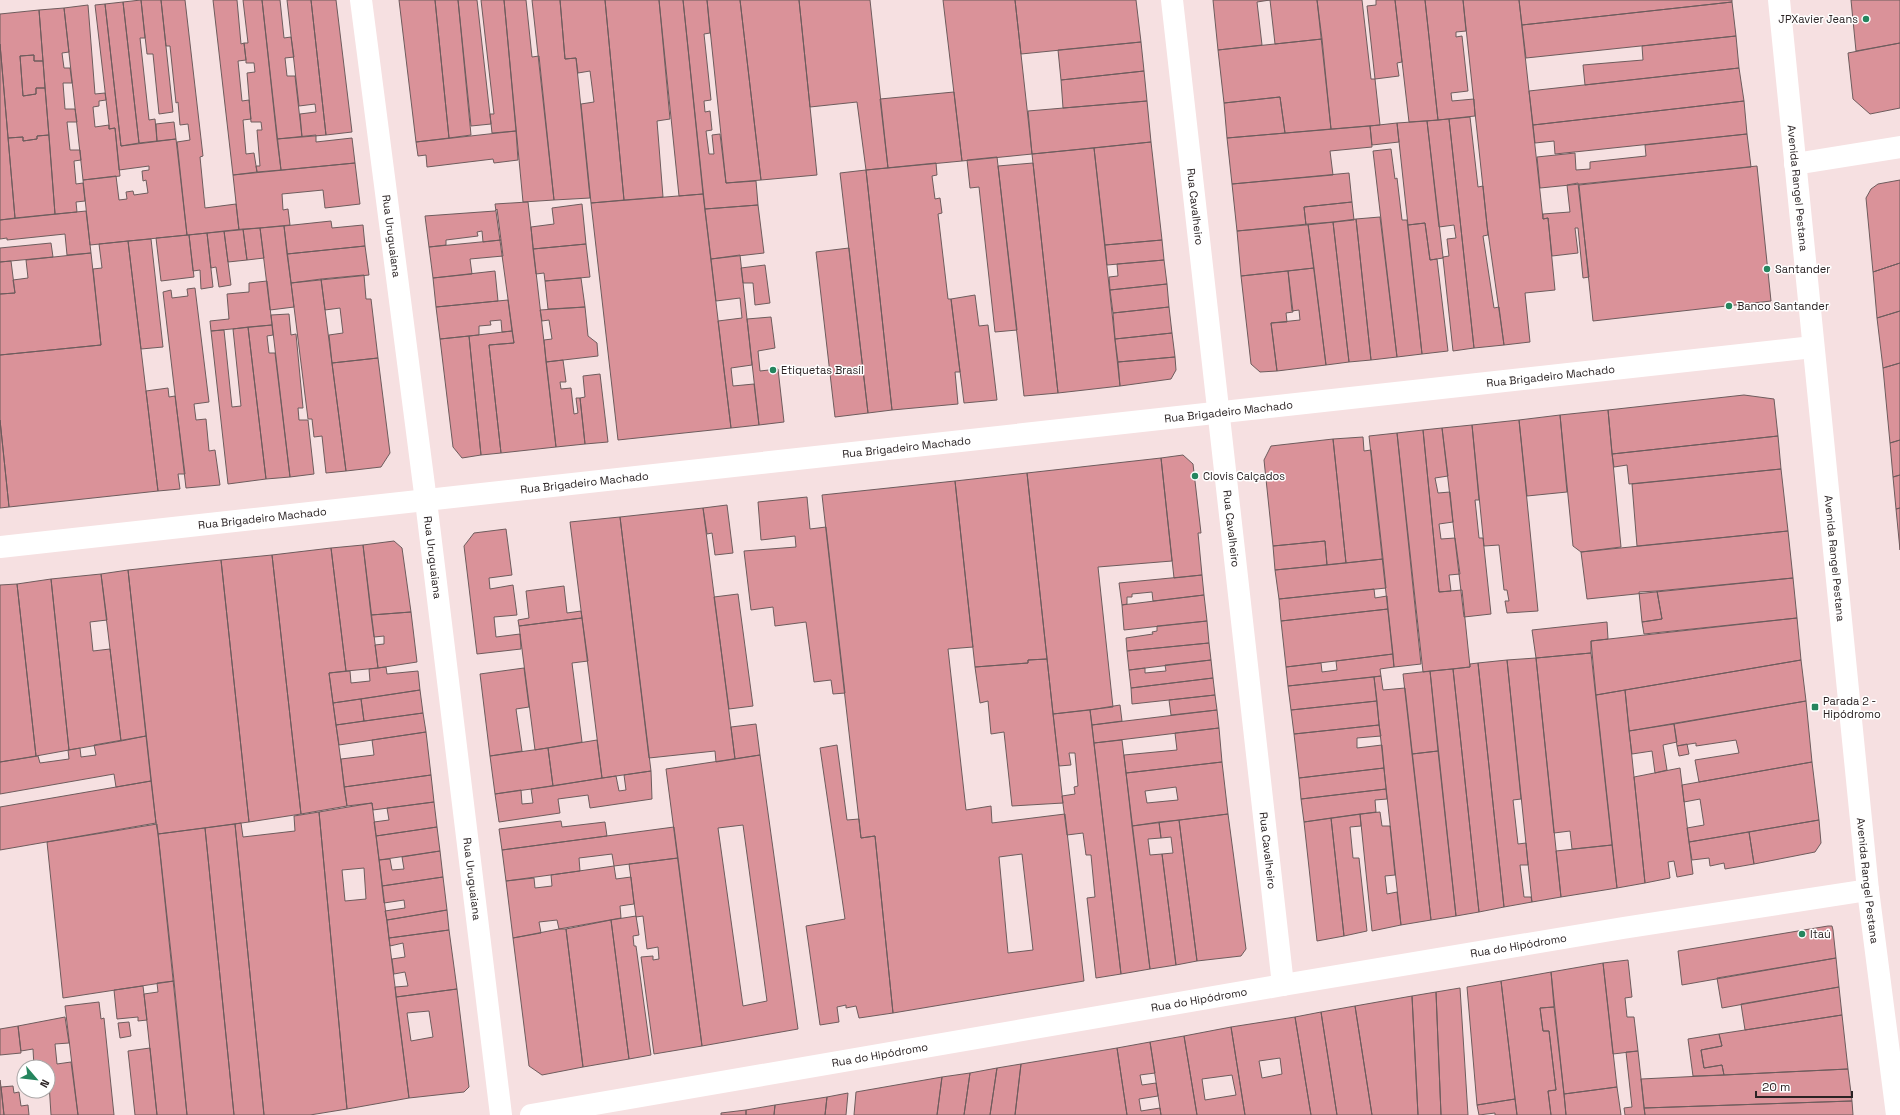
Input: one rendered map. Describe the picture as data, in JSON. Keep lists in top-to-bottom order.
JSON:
{
  "streets": {
    "street": [
      "Avenida Rangel Pestana",
      "Rua Cavalheiro",
      "Rua Uruguaiana",
      "Rua Brigadeiro Machado",
      "Rua do Hipódromo"
    ]
  },
  "crossings": [
    ["Avenida Rangel Pestana", "Rua Brigadeiro Machado"],
    ["Avenida Rangel Pestana", "Rua do Hipódromo"],
    ["Rua Cavalheiro", "Rua Brigadeiro Machado"],
    ["Rua Cavalheiro", "Rua do Hipódromo"],
    ["Rua Uruguaiana", "Rua Brigadeiro Machado"]
  ],
  "places": {
    "other": [
      "JPXavier Jeans",
      "Santander",
      "Banco Santander",
      "Etiquetas Brasil",
      "Clovis Calçados",
      "Itaú"
    ],
    "transit": ["Parada 2 - Hipódromo"]
  },
  "scale_bar": "20 m",
  "north": "bottom right"
}
